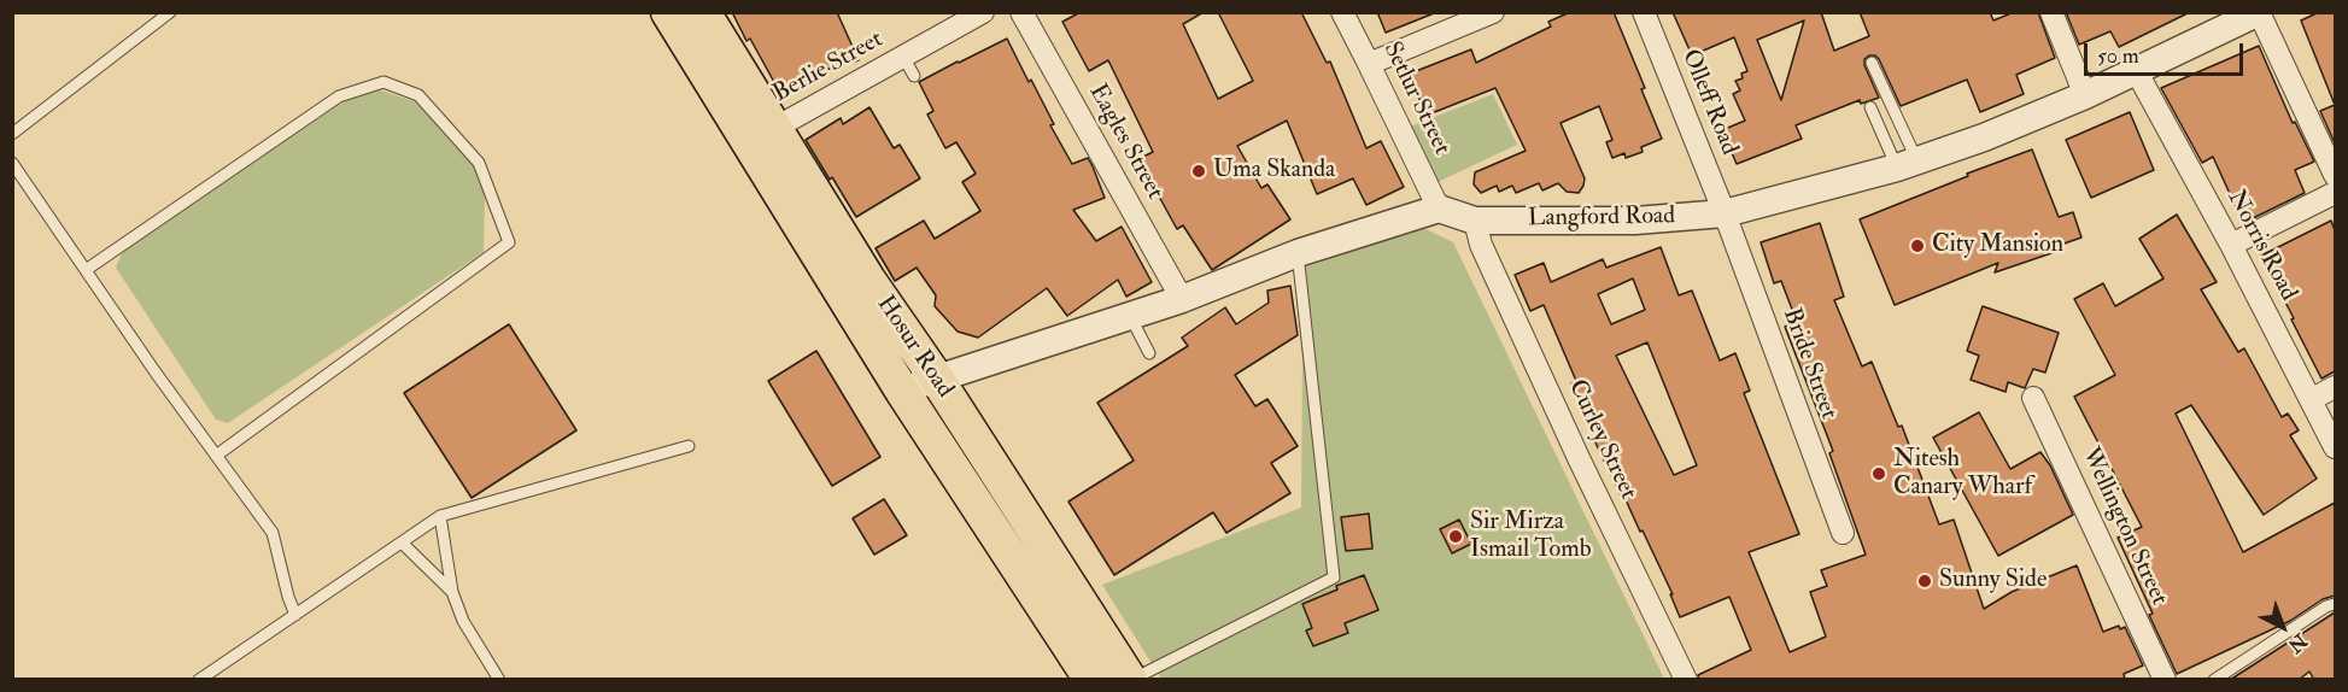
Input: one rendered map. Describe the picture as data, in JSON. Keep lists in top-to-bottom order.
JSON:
{
  "streets": {
    "main road": ["Hosur Road"],
    "street": [
      "Berlie Street",
      "Setlur Street",
      "Olleff Road",
      "Eagles Street",
      "Langford Road",
      "Norris Road",
      "Bride Street",
      "Curley Street",
      "Wellington Street"
    ]
  },
  "crossings": [
    ["Berlie Street", "Hosur Road"],
    ["Setlur Street", "Langford Road"],
    ["Olleff Road", "Langford Road"],
    ["Olleff Road", "Bride Street"],
    ["Langford Road", "Norris Road"],
    ["Langford Road", "Bride Street"],
    ["Langford Road", "Curley Street"]
  ],
  "places": [
    "Uma Skanda",
    "City Mansion",
    "Nitesh Canary Wharf",
    "Sir Mirza Ismail Tomb",
    "Sunny Side"
  ],
  "scale_bar": "50 m",
  "north": "bottom right"
}
